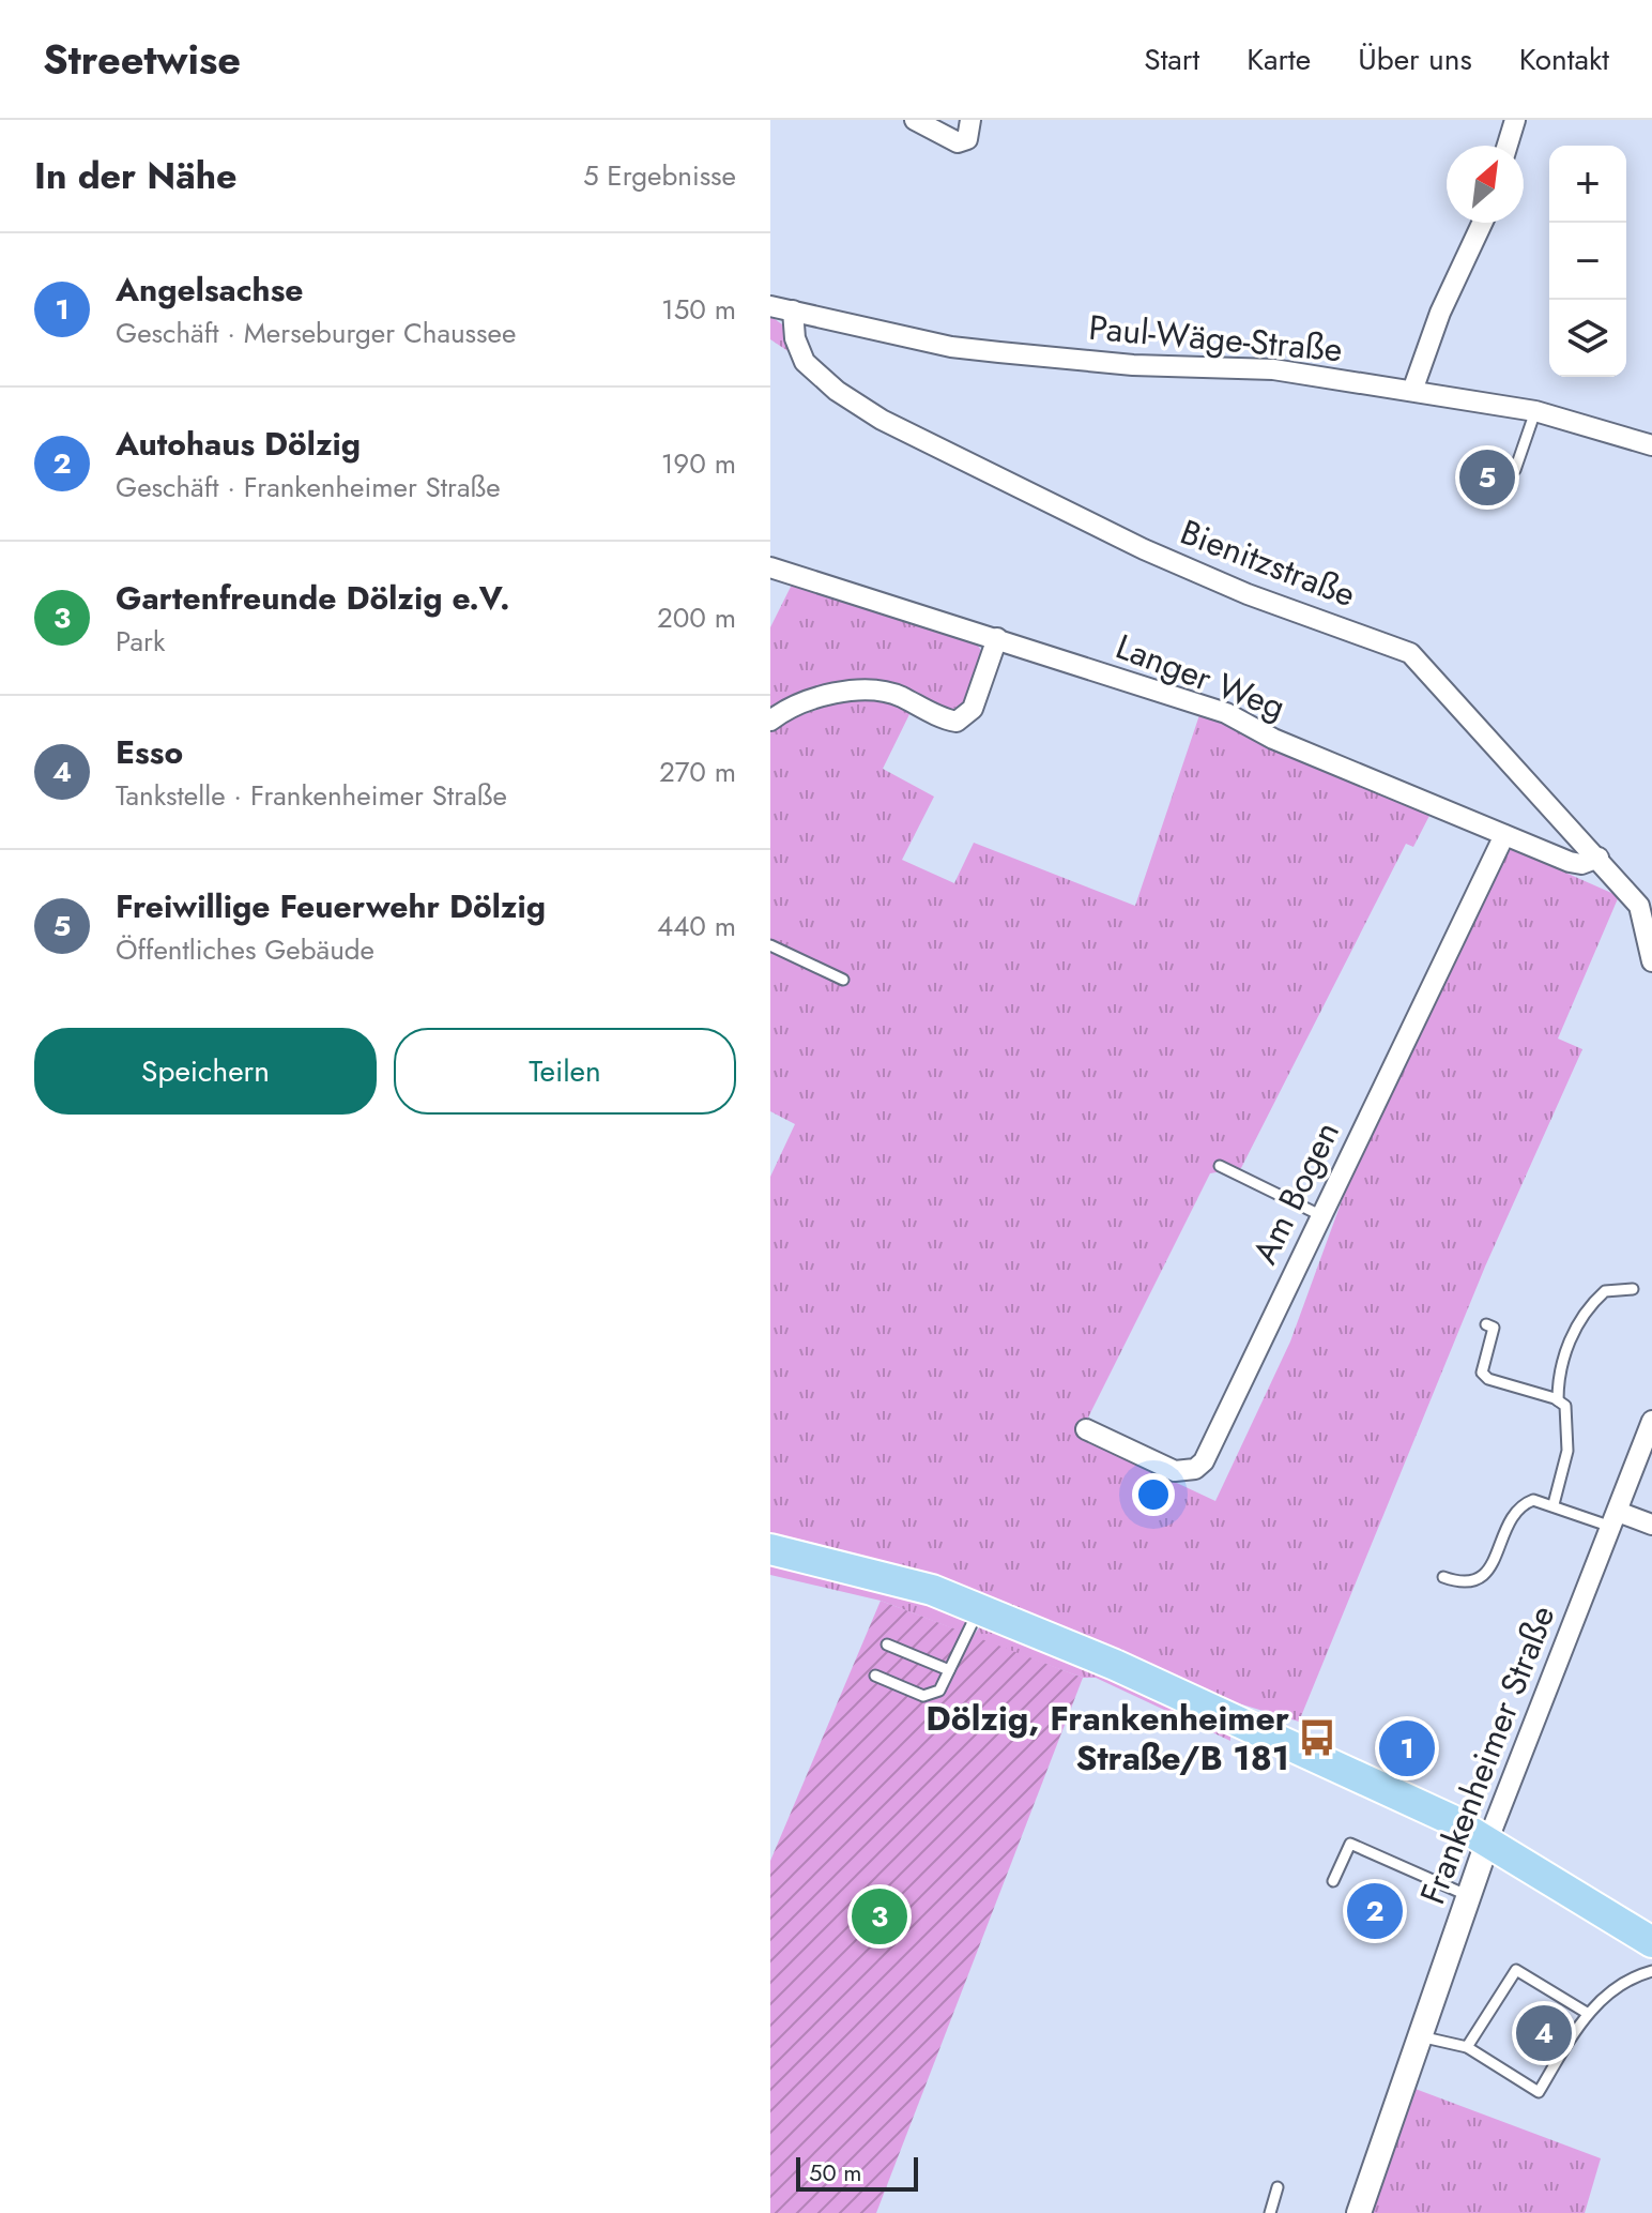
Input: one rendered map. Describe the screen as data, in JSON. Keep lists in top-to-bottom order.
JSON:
{
  "streets": {
    "street": [
      "Paul-Wäge-Straße",
      "Bienitzstraße",
      "Langer Weg",
      "Am Bogen",
      "Frankenheimer Straße"
    ]
  },
  "crossings": [
    ["Paul-Wäge-Straße", "Bienitzstraße"],
    ["Bienitzstraße", "Langer Weg"],
    ["Langer Weg", "Am Bogen"]
  ],
  "places": {
    "bus stop": ["Dölzig, Frankenheimer Straße/B 181"]
  },
  "scale_bar": "50 m",
  "north": "top right",
  "page": {
    "header": "Streetwise",
    "nav": [
      "Start",
      "Karte",
      "Über uns",
      "Kontakt"
    ],
    "heading": ["In der Nähe", "5 Ergebnisse"],
    "map_buttons": ["+", "−"],
    "list": [
      {
        "mark": "1",
        "name": "Angelsachse",
        "note": "Geschäft · Merseburger Chaussee",
        "value": "150 m"
      },
      {
        "mark": "2",
        "name": "Autohaus Dölzig",
        "note": "Geschäft · Frankenheimer Straße",
        "value": "190 m"
      },
      {
        "mark": "3",
        "name": "Gartenfreunde Dölzig e.V.",
        "note": "Park",
        "value": "200 m"
      },
      {
        "mark": "4",
        "name": "Esso",
        "note": "Tankstelle · Frankenheimer Straße",
        "value": "270 m"
      },
      {
        "mark": "5",
        "name": "Freiwillige Feuerwehr Dölzig",
        "note": "Öffentliches Gebäude",
        "value": "440 m"
      }
    ],
    "pins": [
      "5",
      "1",
      "2",
      "3",
      "4"
    ],
    "buttons": ["Speichern", "Teilen"],
    "scale": "50 m"
  }
}
